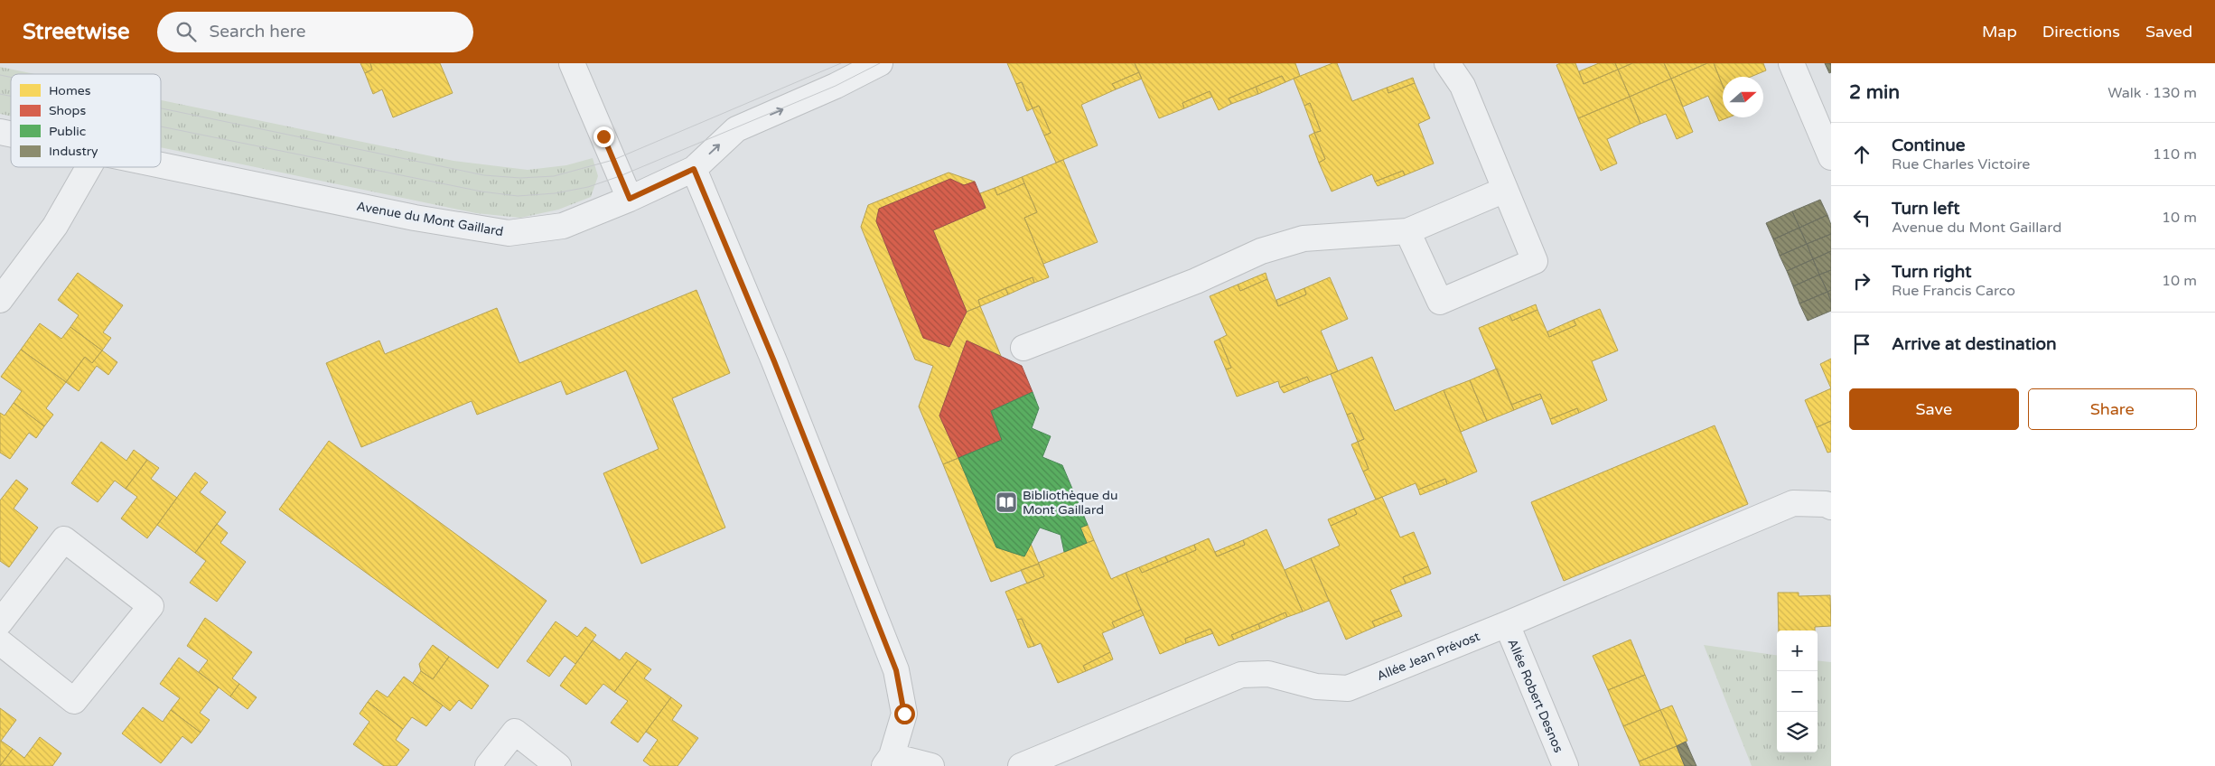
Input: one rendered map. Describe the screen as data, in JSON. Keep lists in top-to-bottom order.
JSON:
{
  "streets": {
    "street": ["Avenue du Mont Gaillard", "Allée Jean Prévost", "Allée Robert Desnos"]
  },
  "crossings": [
    ["Allée Jean Prévost", "Allée Robert Desnos"]
  ],
  "places": {
    "library": ["Bibliothèque du Mont Gaillard"]
  },
  "legend": [
    "Homes",
    "Shops",
    "Public",
    "Industry"
  ],
  "north": "right",
  "page": {
    "header": "Streetwise",
    "search": "Search here",
    "nav": ["Map", "Directions", "Saved"],
    "heading": ["2 min", "Walk · 130 m"],
    "list": [
      ["Continue", "Rue Charles Victoire", "110 m"],
      ["Turn left", "Avenue du Mont Gaillard", "10 m"],
      ["Turn right", "Rue Francis Carco", "10 m"],
      "Arrive at destination"
    ],
    "buttons": ["Save", "Share"],
    "map_buttons": ["+", "−"]
  }
}
